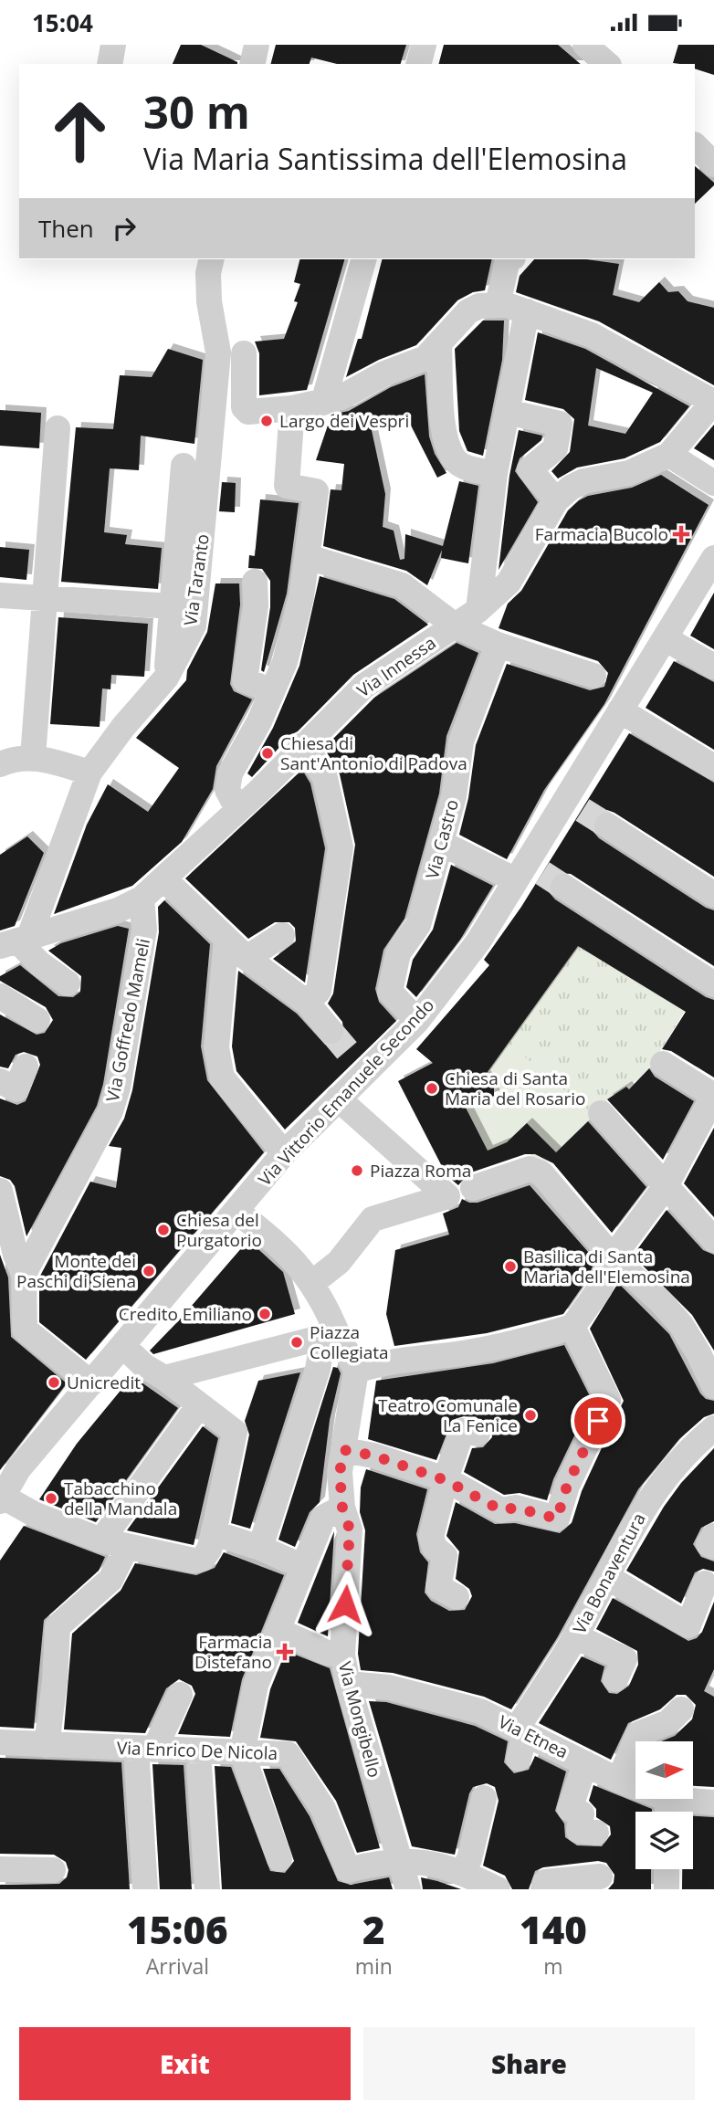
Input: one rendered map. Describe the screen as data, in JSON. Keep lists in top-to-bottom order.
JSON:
{
  "streets": {
    "street": [
      "Via Taranto",
      "Via Innessa",
      "Via Castro",
      "Via Goffredo Mameli",
      "Via Vittorio Emanuele Secondo",
      "Via Bonaventura",
      "Via Mongibello",
      "Via Etnea",
      "Via Enrico De Nicola"
    ]
  },
  "crossings": [
    ["Via Taranto", "Via Innessa"],
    ["Via Innessa", "Via Goffredo Mameli"],
    ["Via Castro", "Via Vittorio Emanuele Secondo"],
    ["Via Bonaventura", "Via Etnea"],
    ["Via Mongibello", "Via Etnea"],
    ["Via Mongibello", "Via Enrico De Nicola"]
  ],
  "places": {
    "other": [
      "Largo dei Vespri",
      "Chiesa di Sant'Antonio di Padova",
      "Chiesa di Santa Maria del Rosario",
      "Piazza Roma",
      "Chiesa del Purgatorio",
      "Basilica di Santa Maria dell'Elemosina",
      "Monte dei Paschi di Siena",
      "Credito Emiliano",
      "Piazza Collegiata",
      "Unicredit",
      "Teatro Comunale La Fenice",
      "Tabacchino della Mandala"
    ],
    "health": ["Farmacia Bucolo", "Farmacia Distefano"]
  },
  "north": "right",
  "page": {
    "status": "15:04",
    "turn": ["30 m", "Via Maria Santissima dell'Elemosina"],
    "then": "Then",
    "eta": [
      "15:06",
      "Arrival",
      "2",
      "min",
      "140",
      "m"
    ],
    "buttons": ["Exit", "Share"]
  }
}
